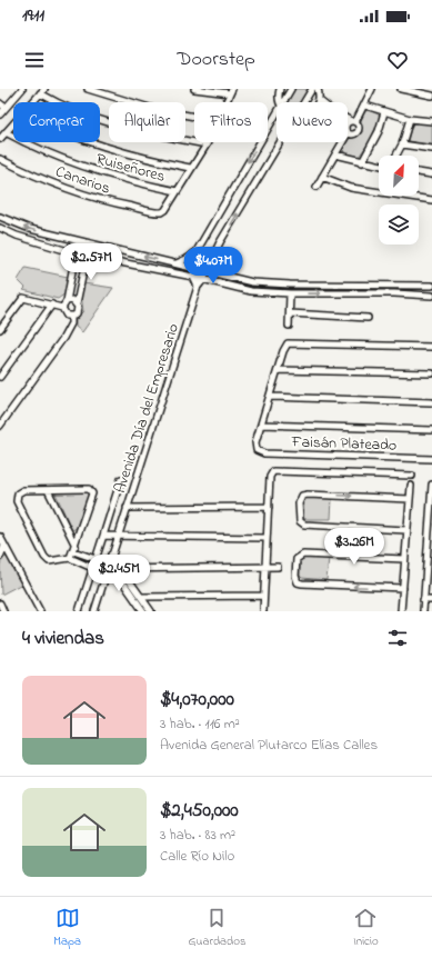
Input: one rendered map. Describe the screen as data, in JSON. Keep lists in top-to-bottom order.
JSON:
{
  "streets": {
    "street": [
      "Ruiseñores",
      "Canarios",
      "Avenida Día del Empresario",
      "Faisán Plateado"
    ]
  },
  "crossings": [
    ["Ruiseñores", "Canarios"]
  ],
  "north": "top right",
  "page": {
    "status": "19:11",
    "header": "Doorstep",
    "chip": [
      "Comprar",
      "Alquilar",
      "Filtros",
      "Nuevo"
    ],
    "price": [
      "$2.57M",
      "$4.07M",
      "$3.26M",
      "$2.45M"
    ],
    "heading": "4 viviendas",
    "list": [
      {
        "name": "$4,070,000",
        "note": "3 hab. · 116 m² · Avenida General Plutarco Elías Calles"
      },
      {
        "name": "$2,450,000",
        "note": "3 hab. · 83 m² · Calle Río Nilo"
      }
    ],
    "tabs": ["Mapa", "Guardados", "Inicio"]
  }
}
